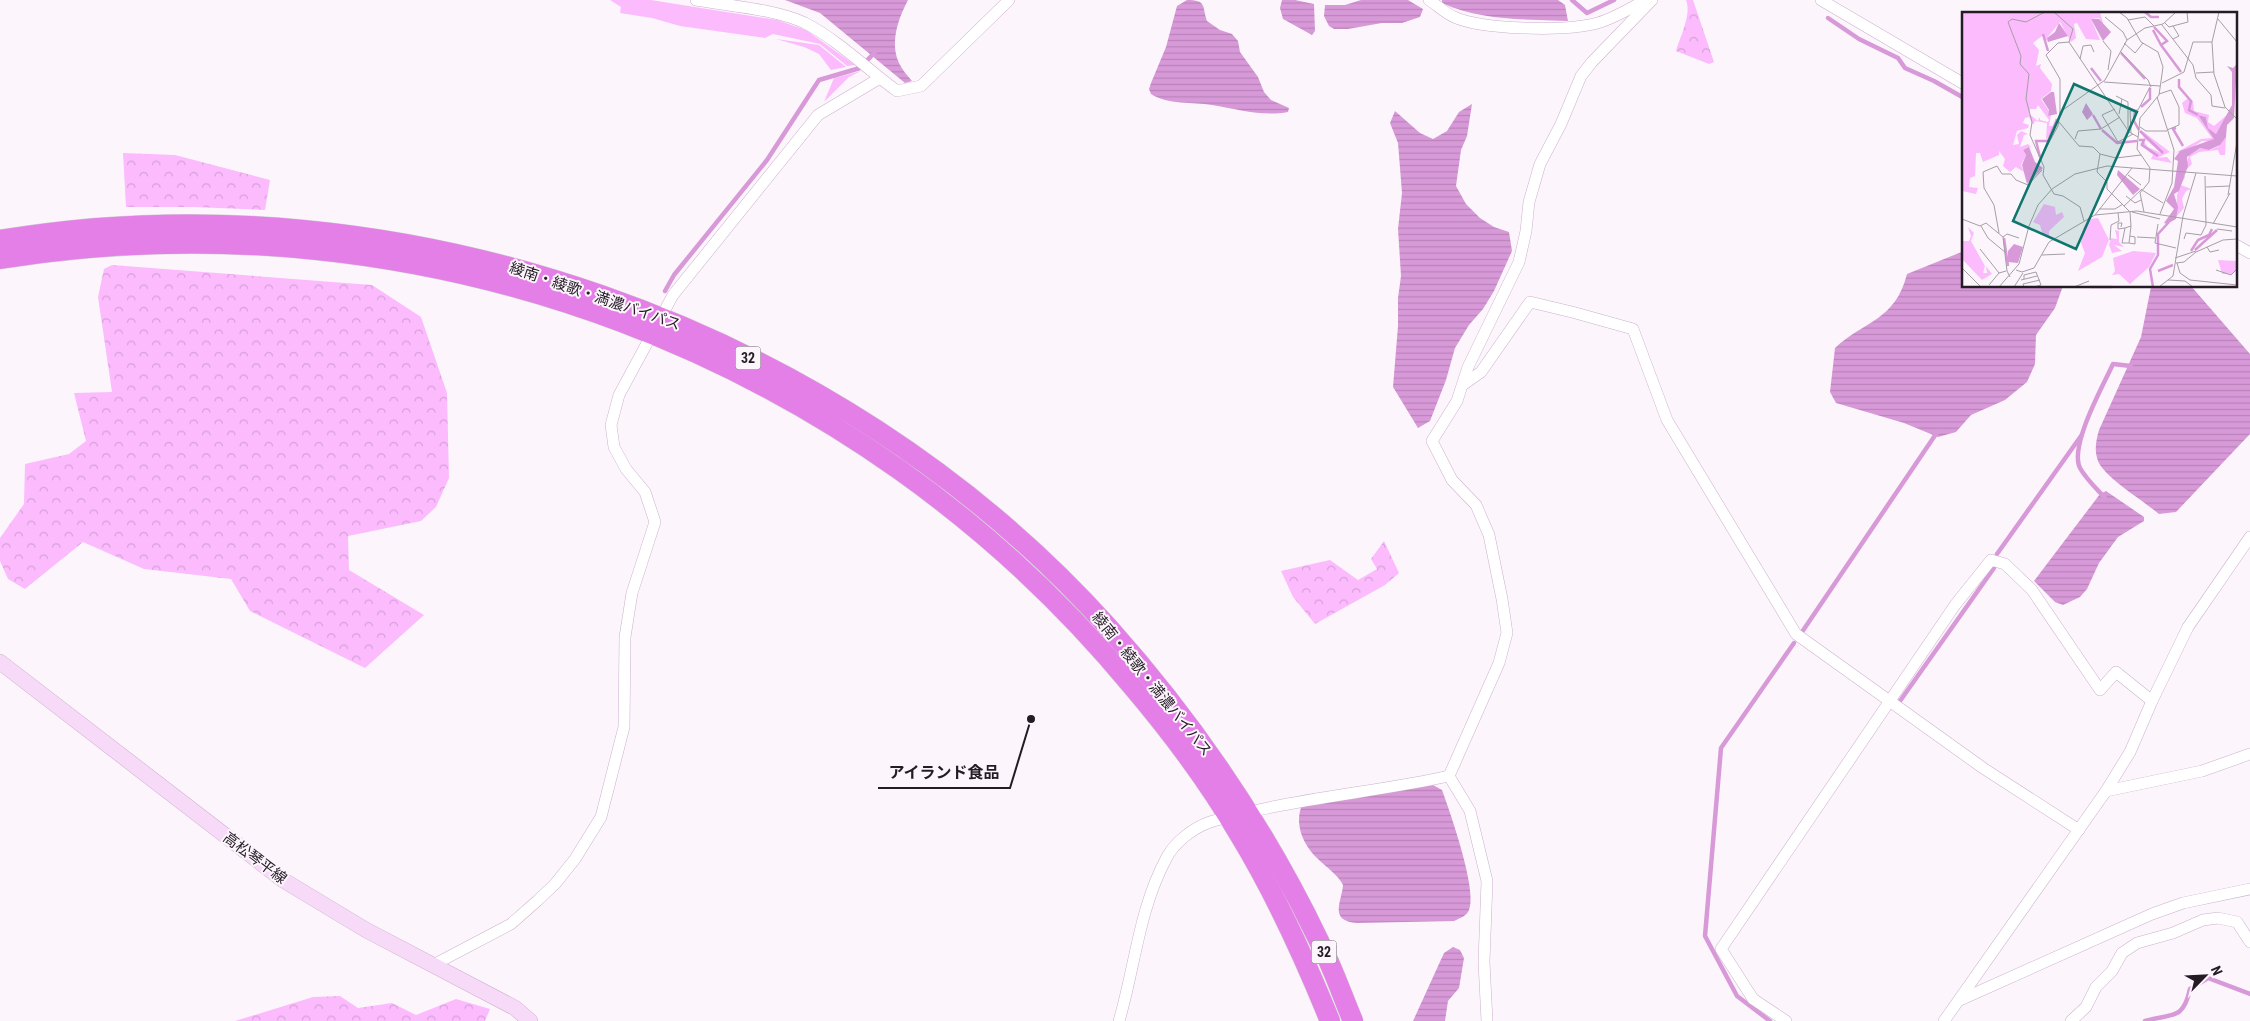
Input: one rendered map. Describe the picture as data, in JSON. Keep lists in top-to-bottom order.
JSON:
{
  "streets": {
    "highway": ["綾南・綾歌・満濃バイパス", "32"],
    "main road": ["高松琴平線"]
  },
  "places": ["アイランド食品"],
  "north": "top right"
}
